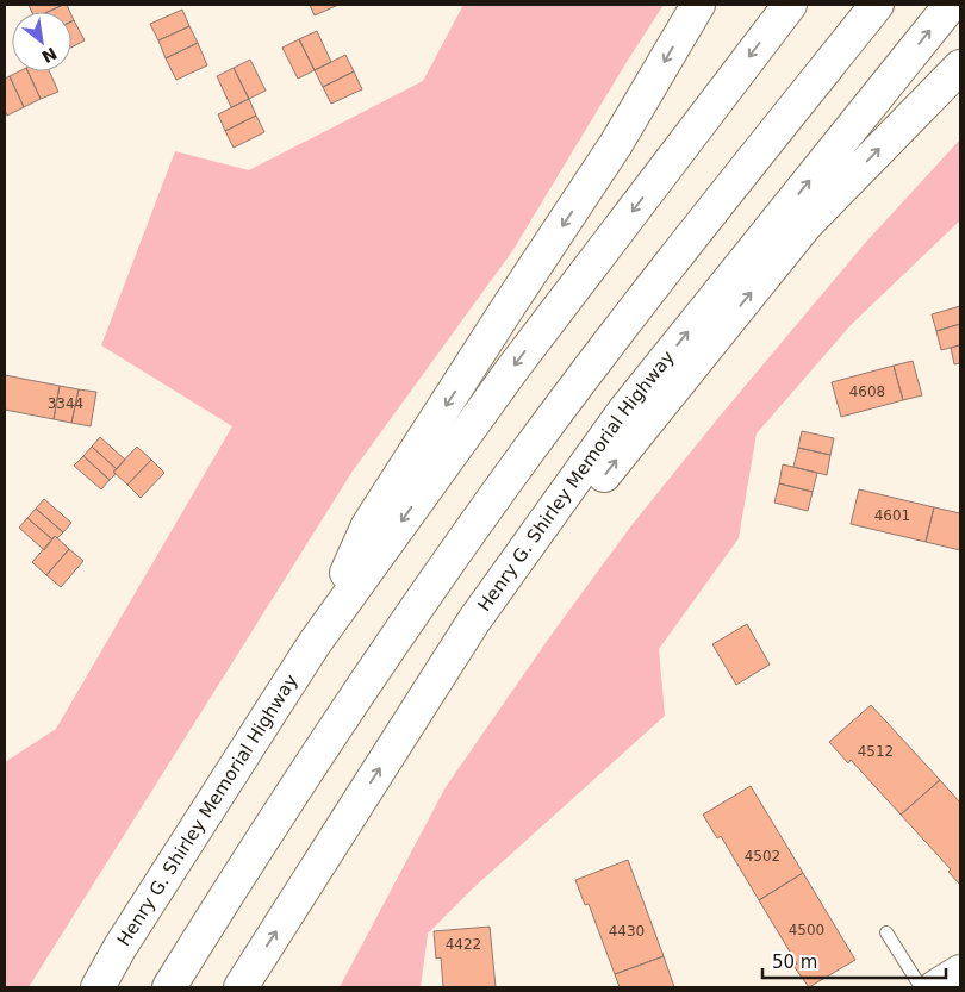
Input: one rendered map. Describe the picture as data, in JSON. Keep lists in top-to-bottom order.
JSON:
{
  "streets": {
    "main road": ["Henry G. Shirley Memorial Highway"]
  },
  "house_numbers": [
    "4608",
    "3344",
    "4601",
    "4512",
    "4502",
    "4500",
    "4430",
    "4422"
  ],
  "scale_bar": "50 m",
  "north": "bottom right"
}
